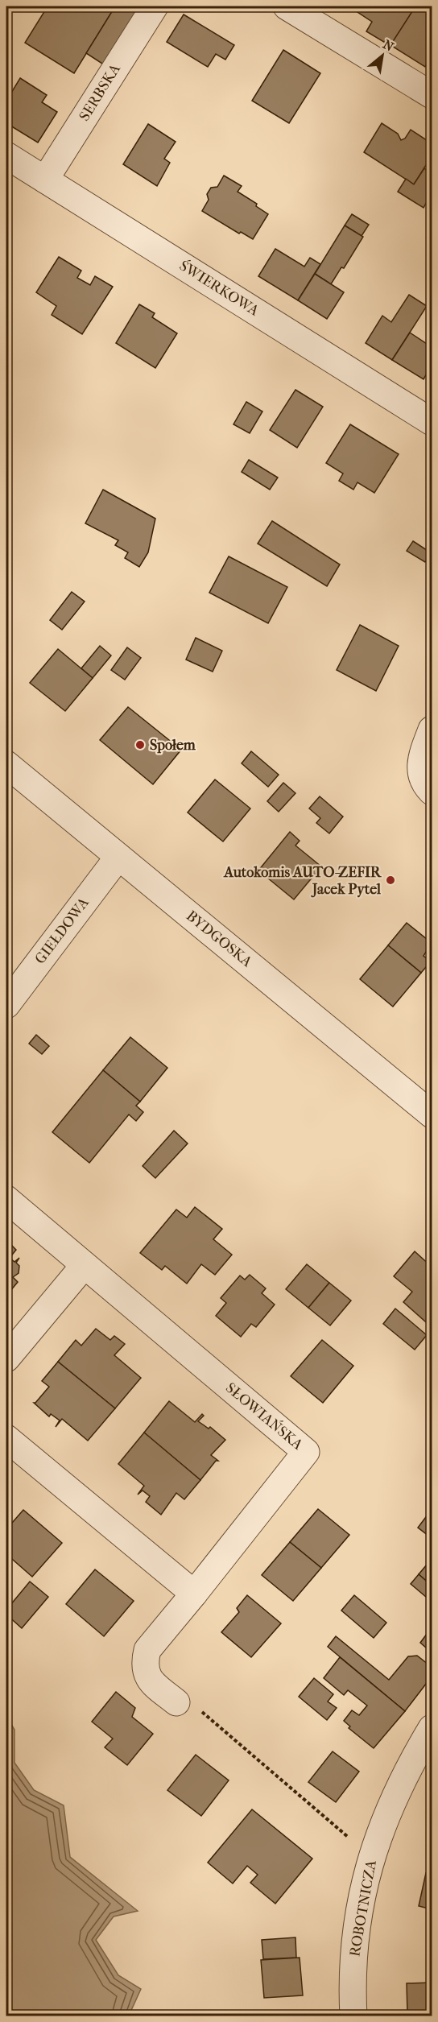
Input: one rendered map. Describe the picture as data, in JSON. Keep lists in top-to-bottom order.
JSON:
{
  "streets": {
    "street": [
      "SERBSKA",
      "ŚWIERKOWA",
      "GIEŁDOWA",
      "BYDGOSKA",
      "SŁOWIAŃSKA",
      "ROBOTNICZA"
    ]
  },
  "crossings": [
    ["SERBSKA", "ŚWIERKOWA"],
    ["GIEŁDOWA", "BYDGOSKA"]
  ],
  "places": ["Społem", "Autokomis AUTO-ZEFIR Jacek Pytel"],
  "north": "top right"
}
